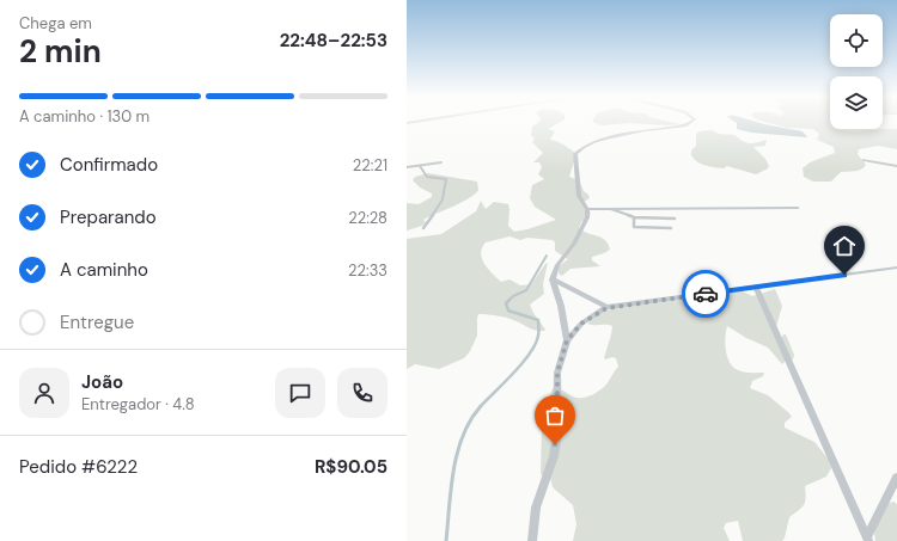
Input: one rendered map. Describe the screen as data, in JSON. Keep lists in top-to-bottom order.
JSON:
{
  "page": {
    "heading": ["2 min", "Chega em", "22:48–22:53"],
    "panel": [
      "João",
      "Entregador · 4.8",
      "Pedido #6222",
      "R$90.05"
    ],
    "bar": "A caminho · 130 m",
    "list": [
      ["Confirmado", "22:21"],
      ["Preparando", "22:28"],
      ["A caminho", "22:33"],
      "Entregue"
    ]
  }
}
